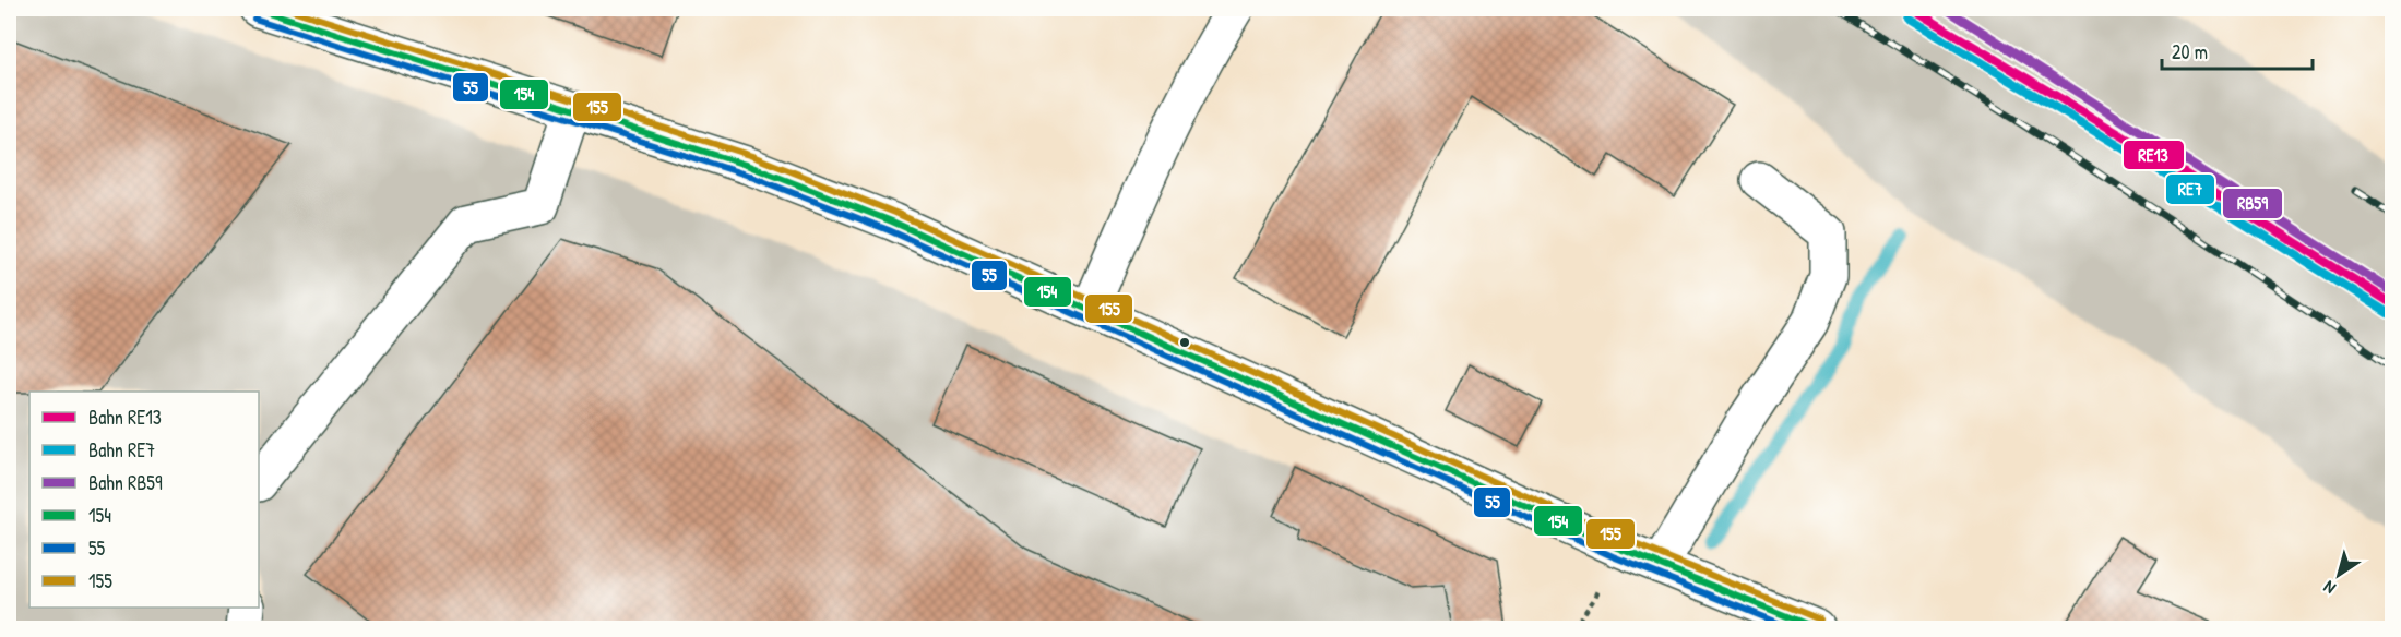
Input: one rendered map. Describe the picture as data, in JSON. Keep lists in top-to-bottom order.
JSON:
{
  "lines": [
    "rail line RE13",
    "rail line RB59",
    "transit line 154",
    "transit line 155",
    "rail line RE7",
    "transit line 55"
  ],
  "legend": [
    "Bahn RE13",
    "Bahn RE7",
    "Bahn RB59",
    "154",
    "55",
    "155"
  ],
  "scale_bar": "20 m",
  "north": "bottom left"
}
